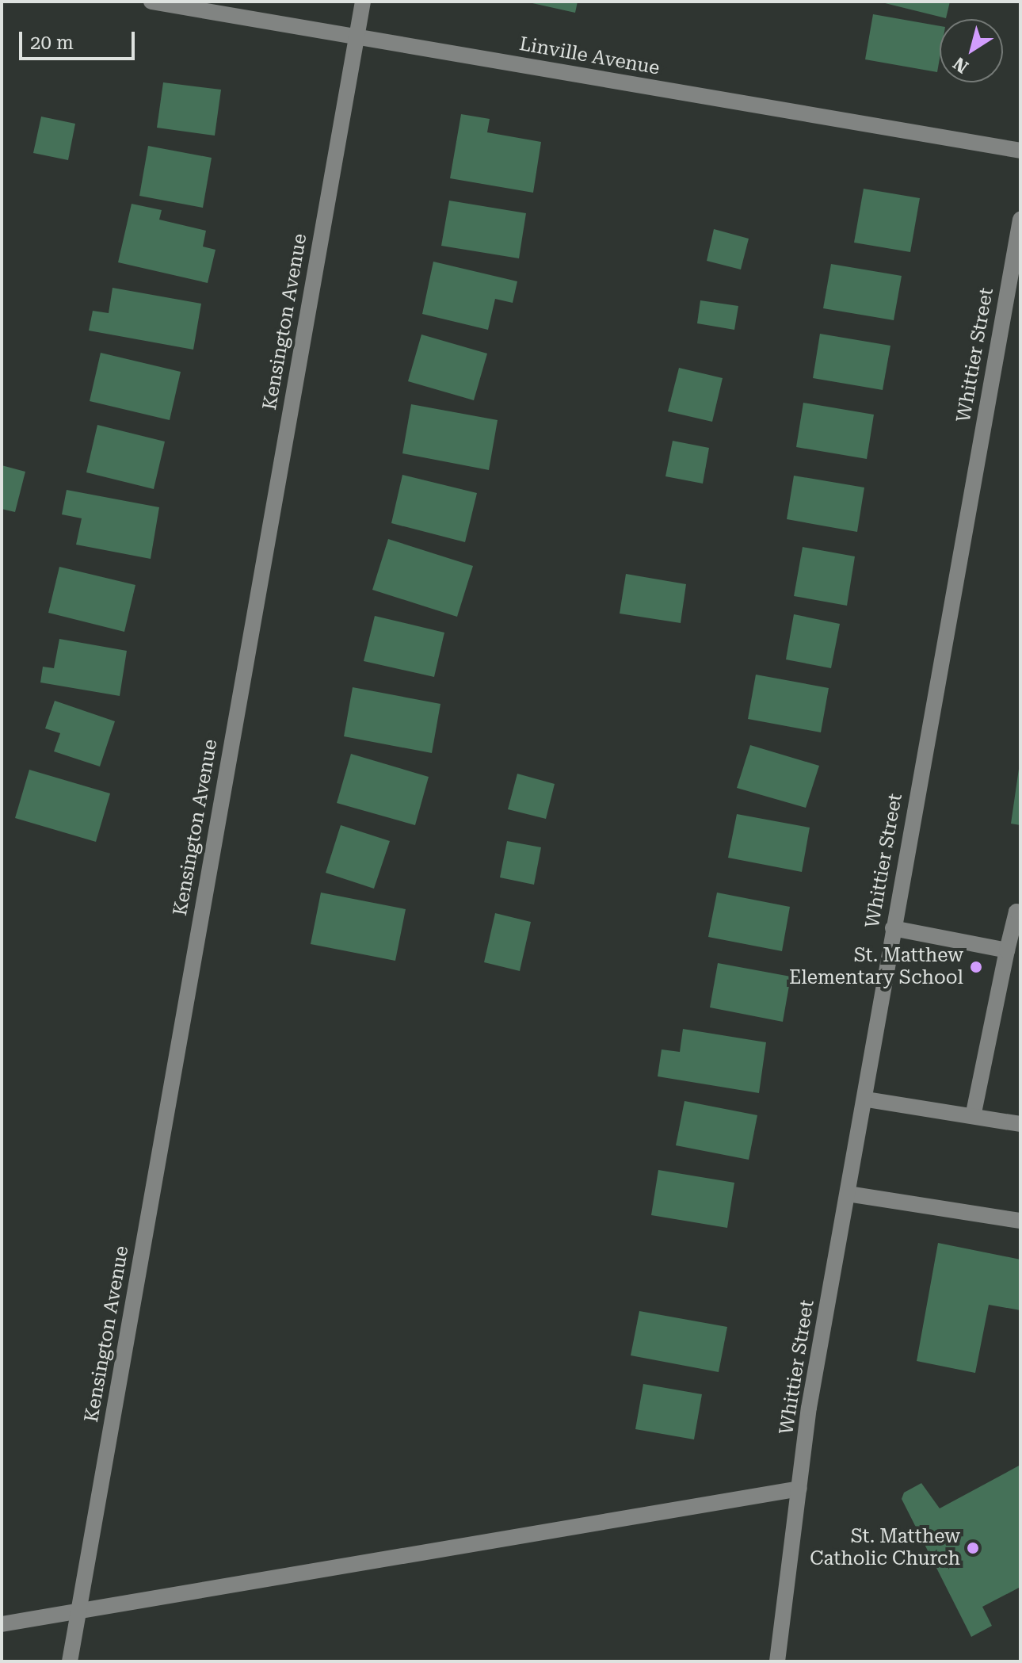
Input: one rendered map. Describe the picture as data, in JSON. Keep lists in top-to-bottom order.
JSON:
{
  "streets": {
    "street": ["Linville Avenue", "Kensington Avenue", "Whittier Street"]
  },
  "crossings": [
    ["Linville Avenue", "Kensington Avenue"]
  ],
  "places": ["St. Matthew Elementary School", "St. Matthew Catholic Church"],
  "scale_bar": "20 m",
  "north": "bottom left"
}
